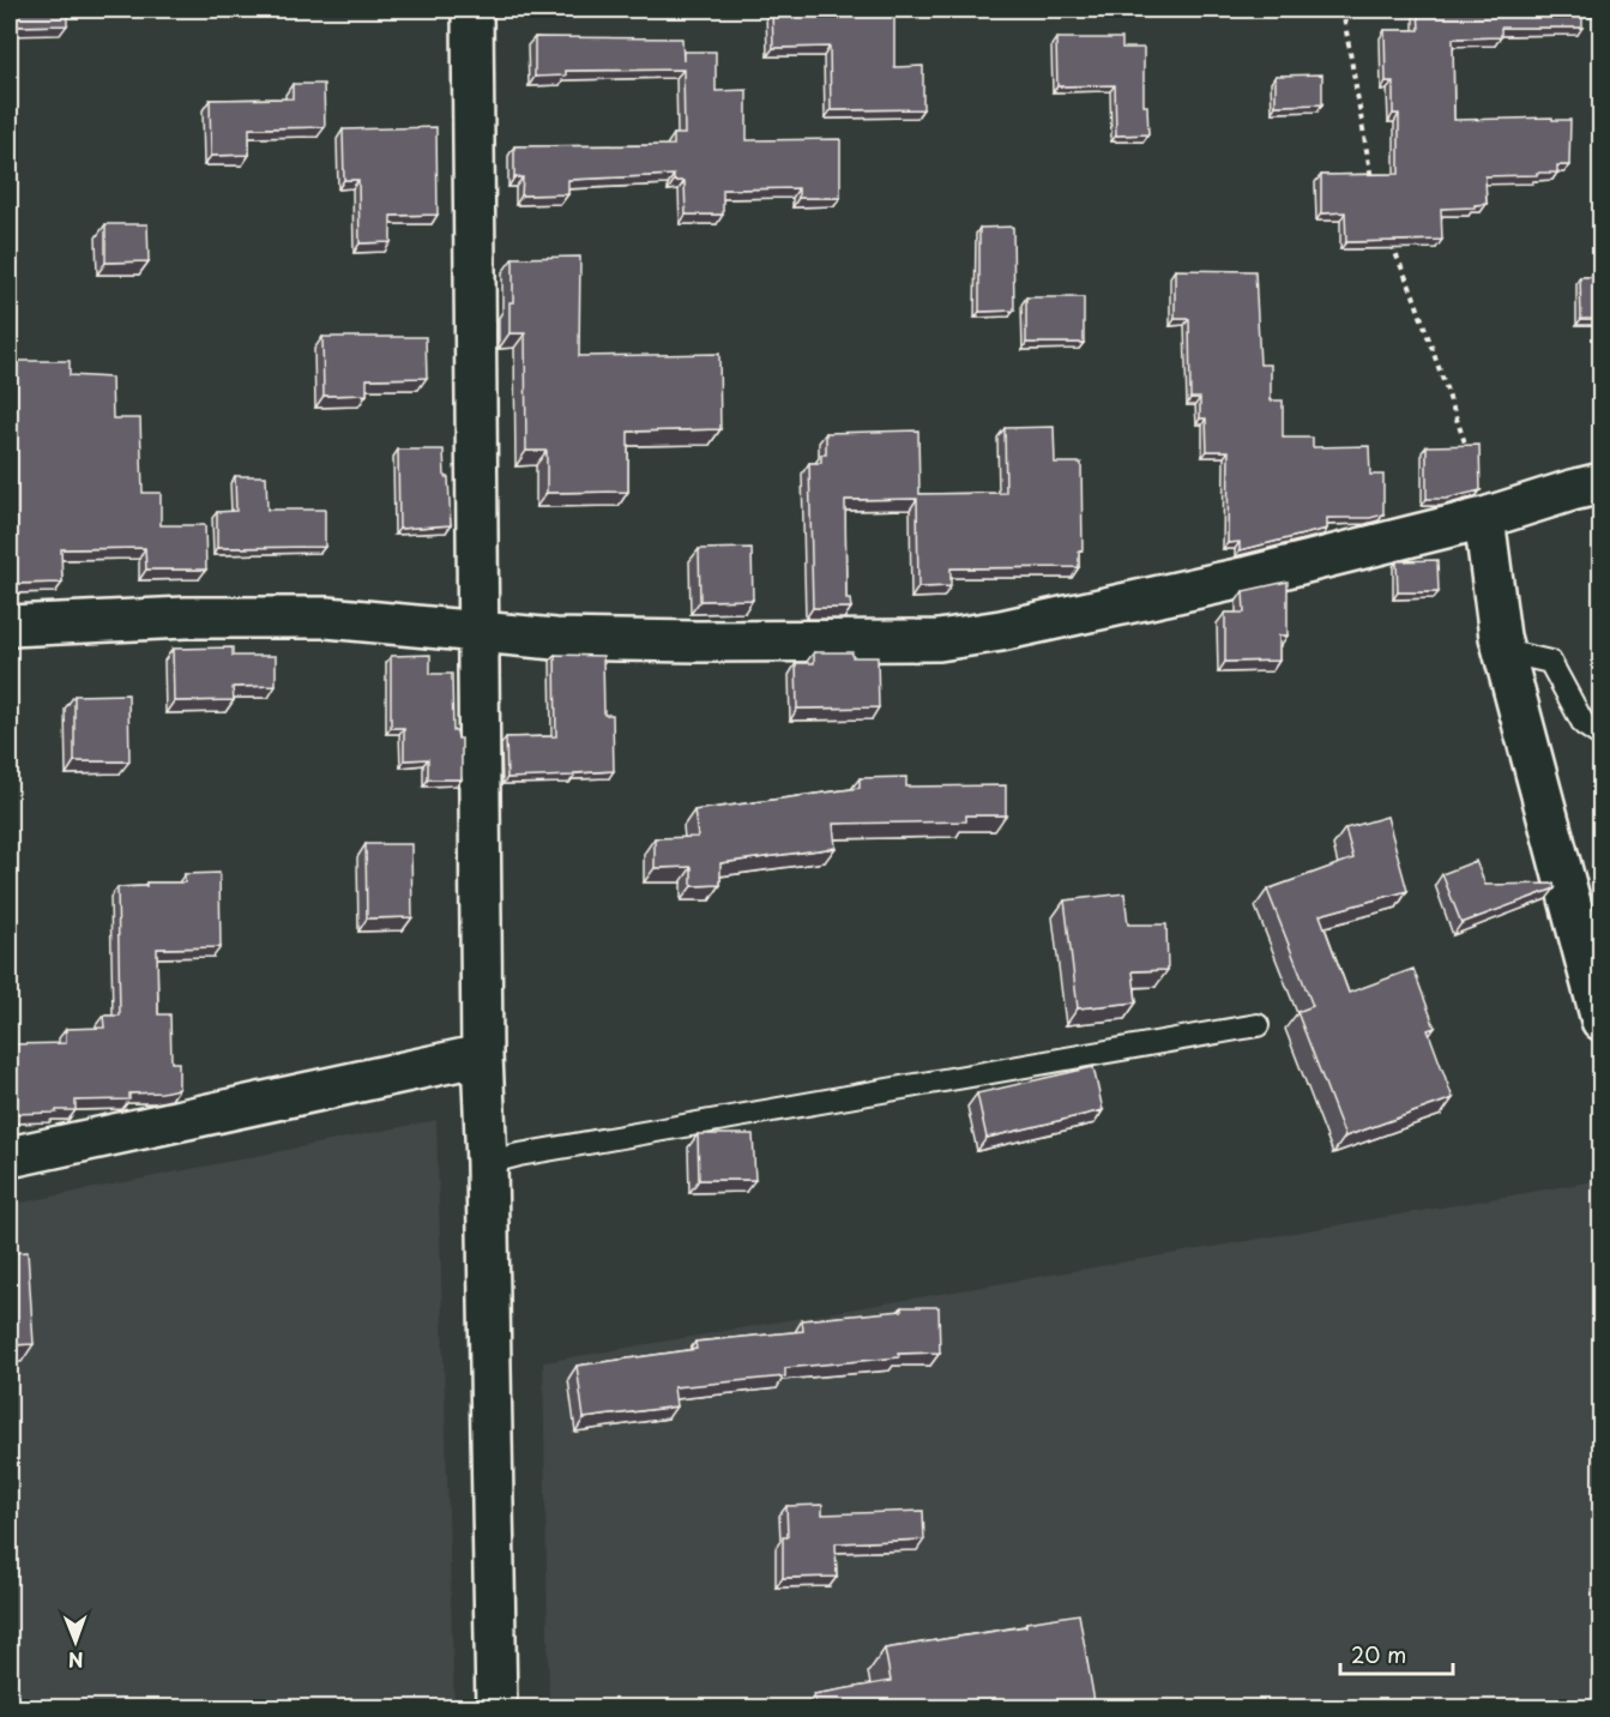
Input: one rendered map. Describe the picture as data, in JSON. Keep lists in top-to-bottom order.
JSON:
{
  "scale_bar": "20 m",
  "north": "bottom"
}
